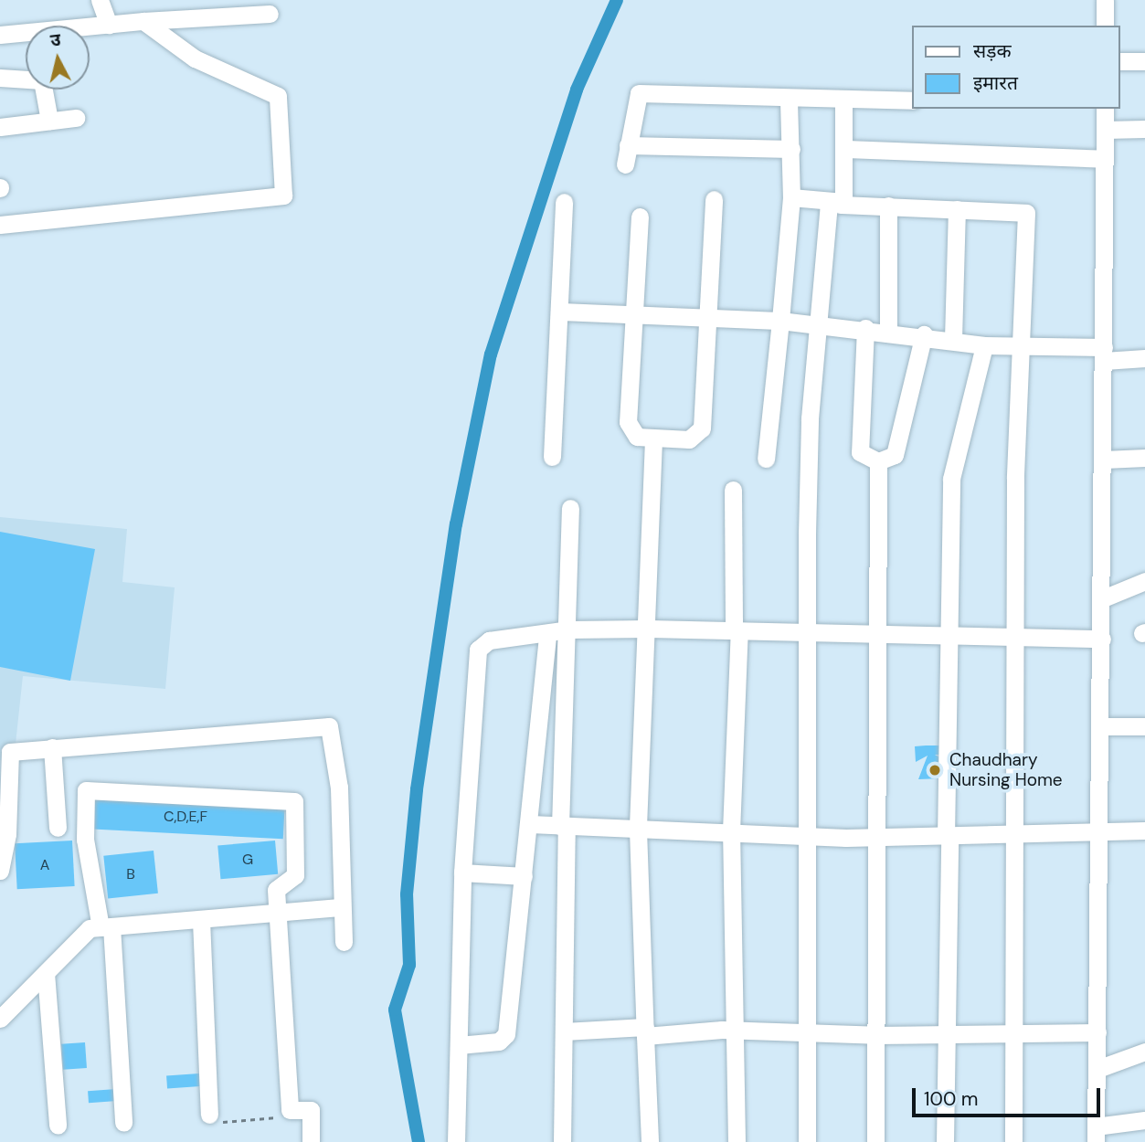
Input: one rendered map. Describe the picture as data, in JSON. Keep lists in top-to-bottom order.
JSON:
{
  "places": ["Chaudhary Nursing Home"],
  "house_numbers": [
    "C,D,E,F",
    "G",
    "A",
    "B"
  ],
  "legend": ["सड़क", "इमारत"],
  "scale_bar": "100 m",
  "north": "top"
}
